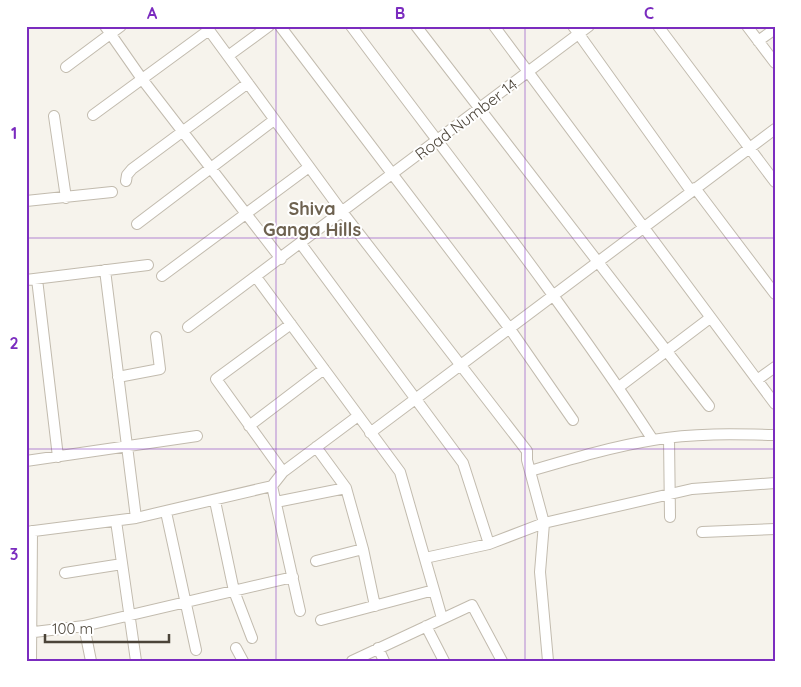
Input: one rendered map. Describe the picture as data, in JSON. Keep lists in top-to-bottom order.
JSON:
{
  "streets": {
    "street": ["Road Number 14"]
  },
  "districts": ["Shiva Ganga Hills"],
  "scale_bar": "100 m",
  "grid": {
    "columns": ["A", "B", "C"],
    "rows": ["1", "2", "3"]
  }
}
